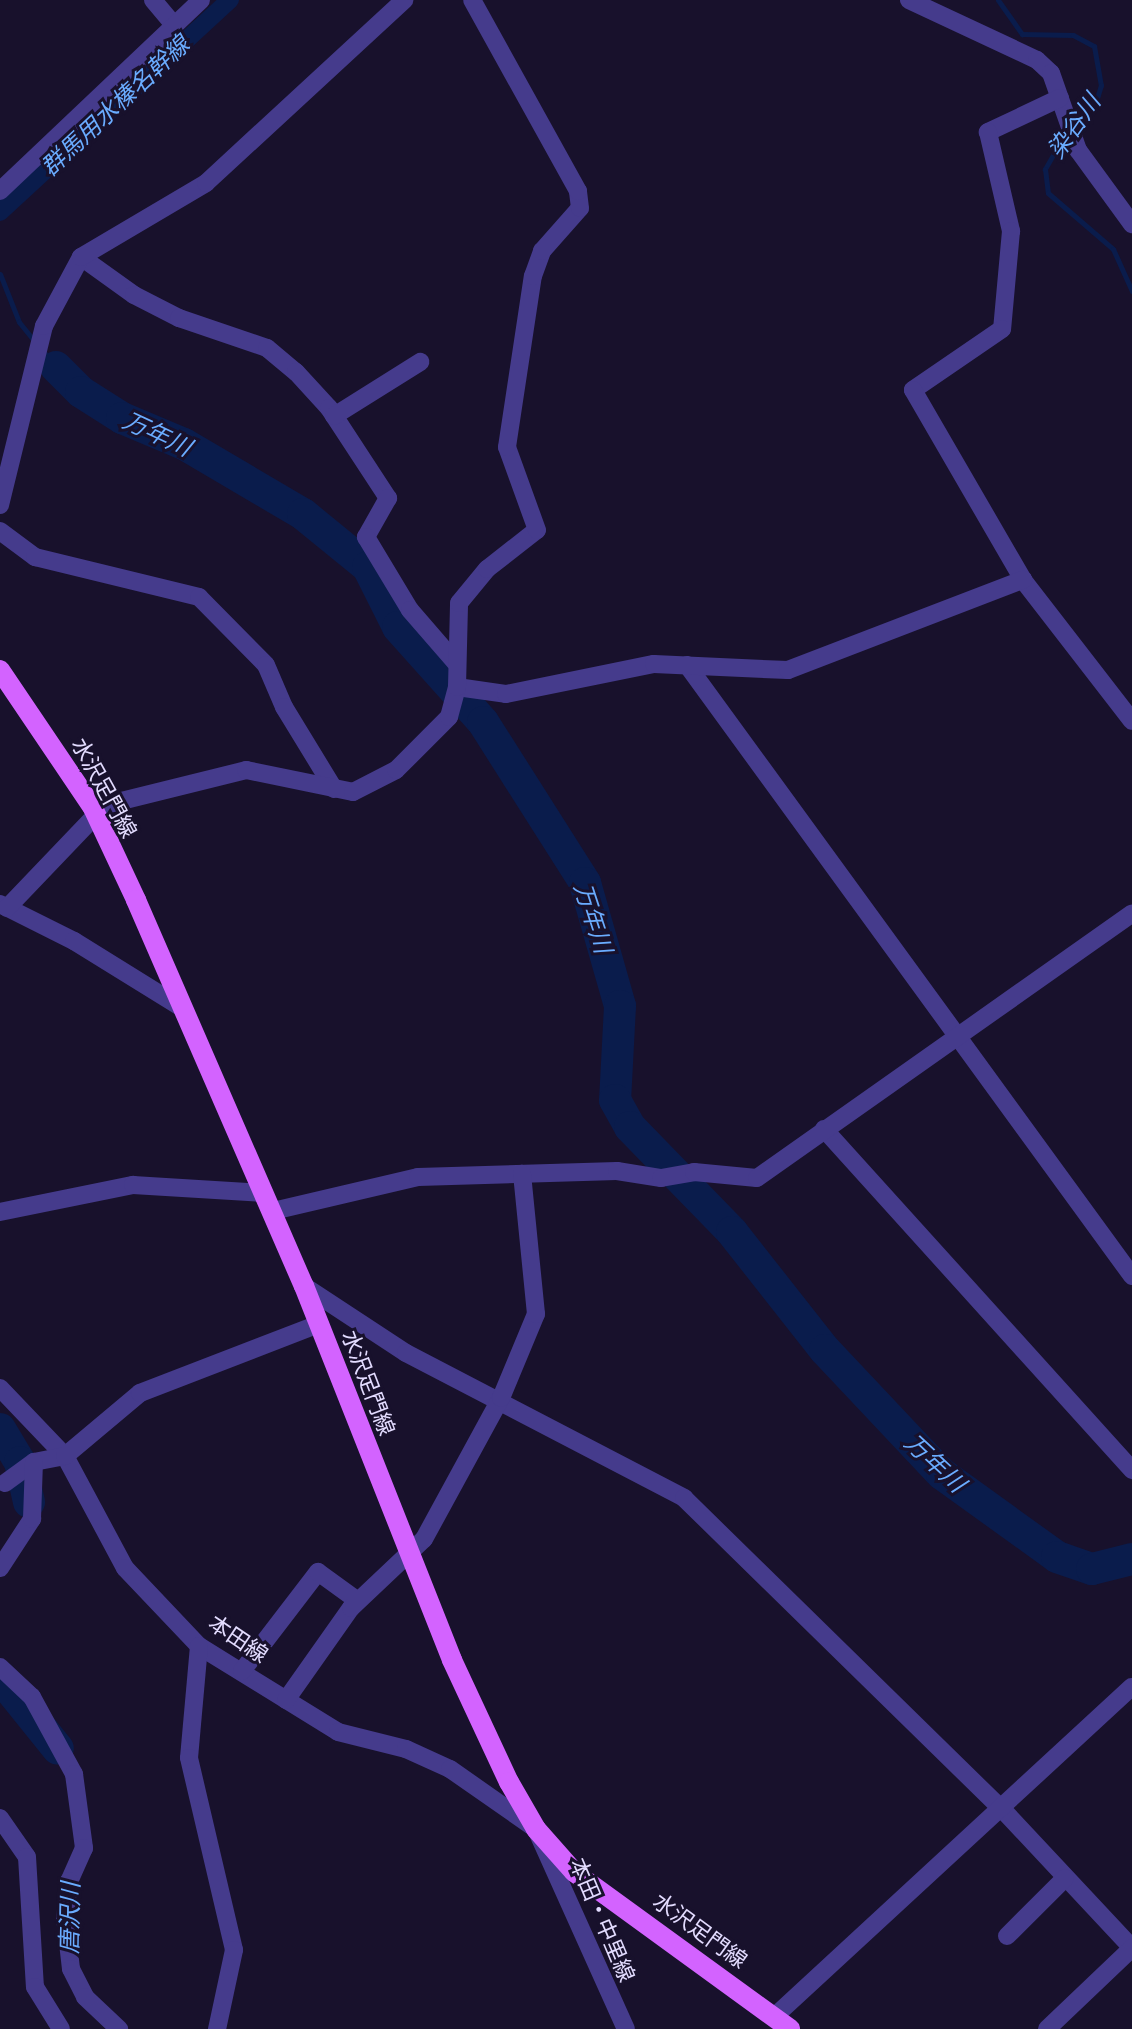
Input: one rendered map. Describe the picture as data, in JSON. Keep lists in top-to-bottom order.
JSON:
{
  "streets": {
    "main road": ["水沢足門線"],
    "street": ["本田線", "本田・中里線"]
  },
  "crossings": [
    ["水沢足門線", "本田線"],
    ["水沢足門線", "本田・中里線"],
    ["本田線", "本田・中里線"]
  ],
  "water": [
    "群馬用水榛名幹線",
    "染谷川",
    "万年川",
    "唐沢川"
  ]
}
